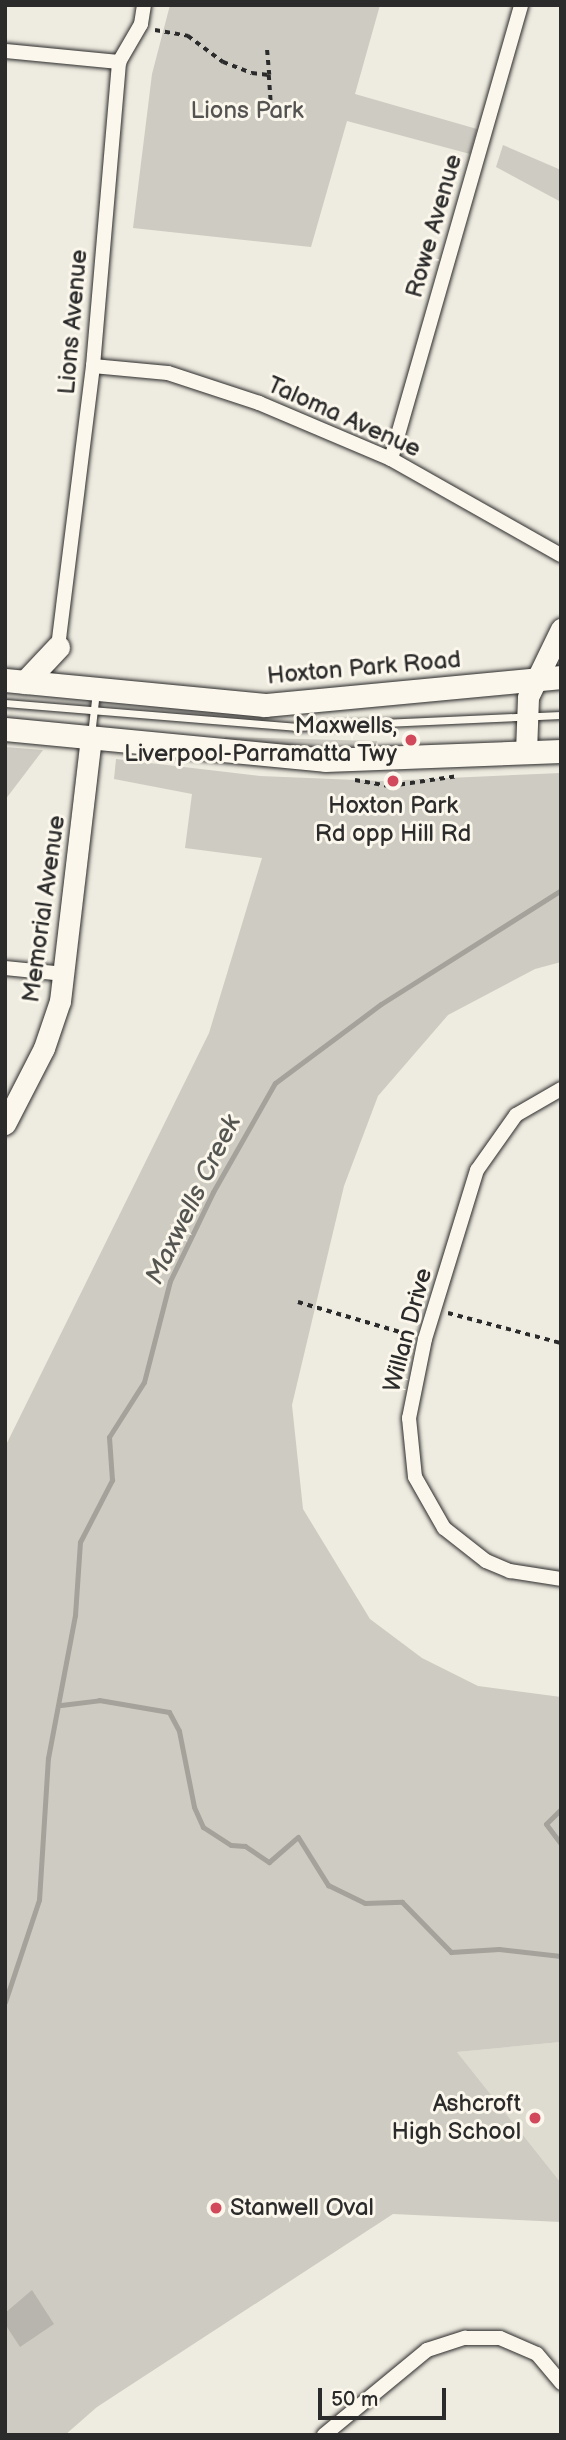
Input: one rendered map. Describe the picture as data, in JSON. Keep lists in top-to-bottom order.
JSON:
{
  "streets": {
    "main road": ["Hoxton Park Road"],
    "street": [
      "Rowe Avenue",
      "Lions Avenue",
      "Taloma Avenue",
      "Memorial Avenue",
      "Willan Drive"
    ]
  },
  "crossings": [
    ["Rowe Avenue", "Taloma Avenue"],
    ["Lions Avenue", "Taloma Avenue"],
    ["Hoxton Park Road", "Memorial Avenue"]
  ],
  "water": ["Maxwells Creek"],
  "parks": ["Lions Park"],
  "places": [
    "Maxwells, Liverpool-Parramatta Twy",
    "Hoxton Park Rd opp Hill Rd",
    "Ashcroft High School",
    "Stanwell Oval"
  ],
  "scale_bar": "50 m"
}
